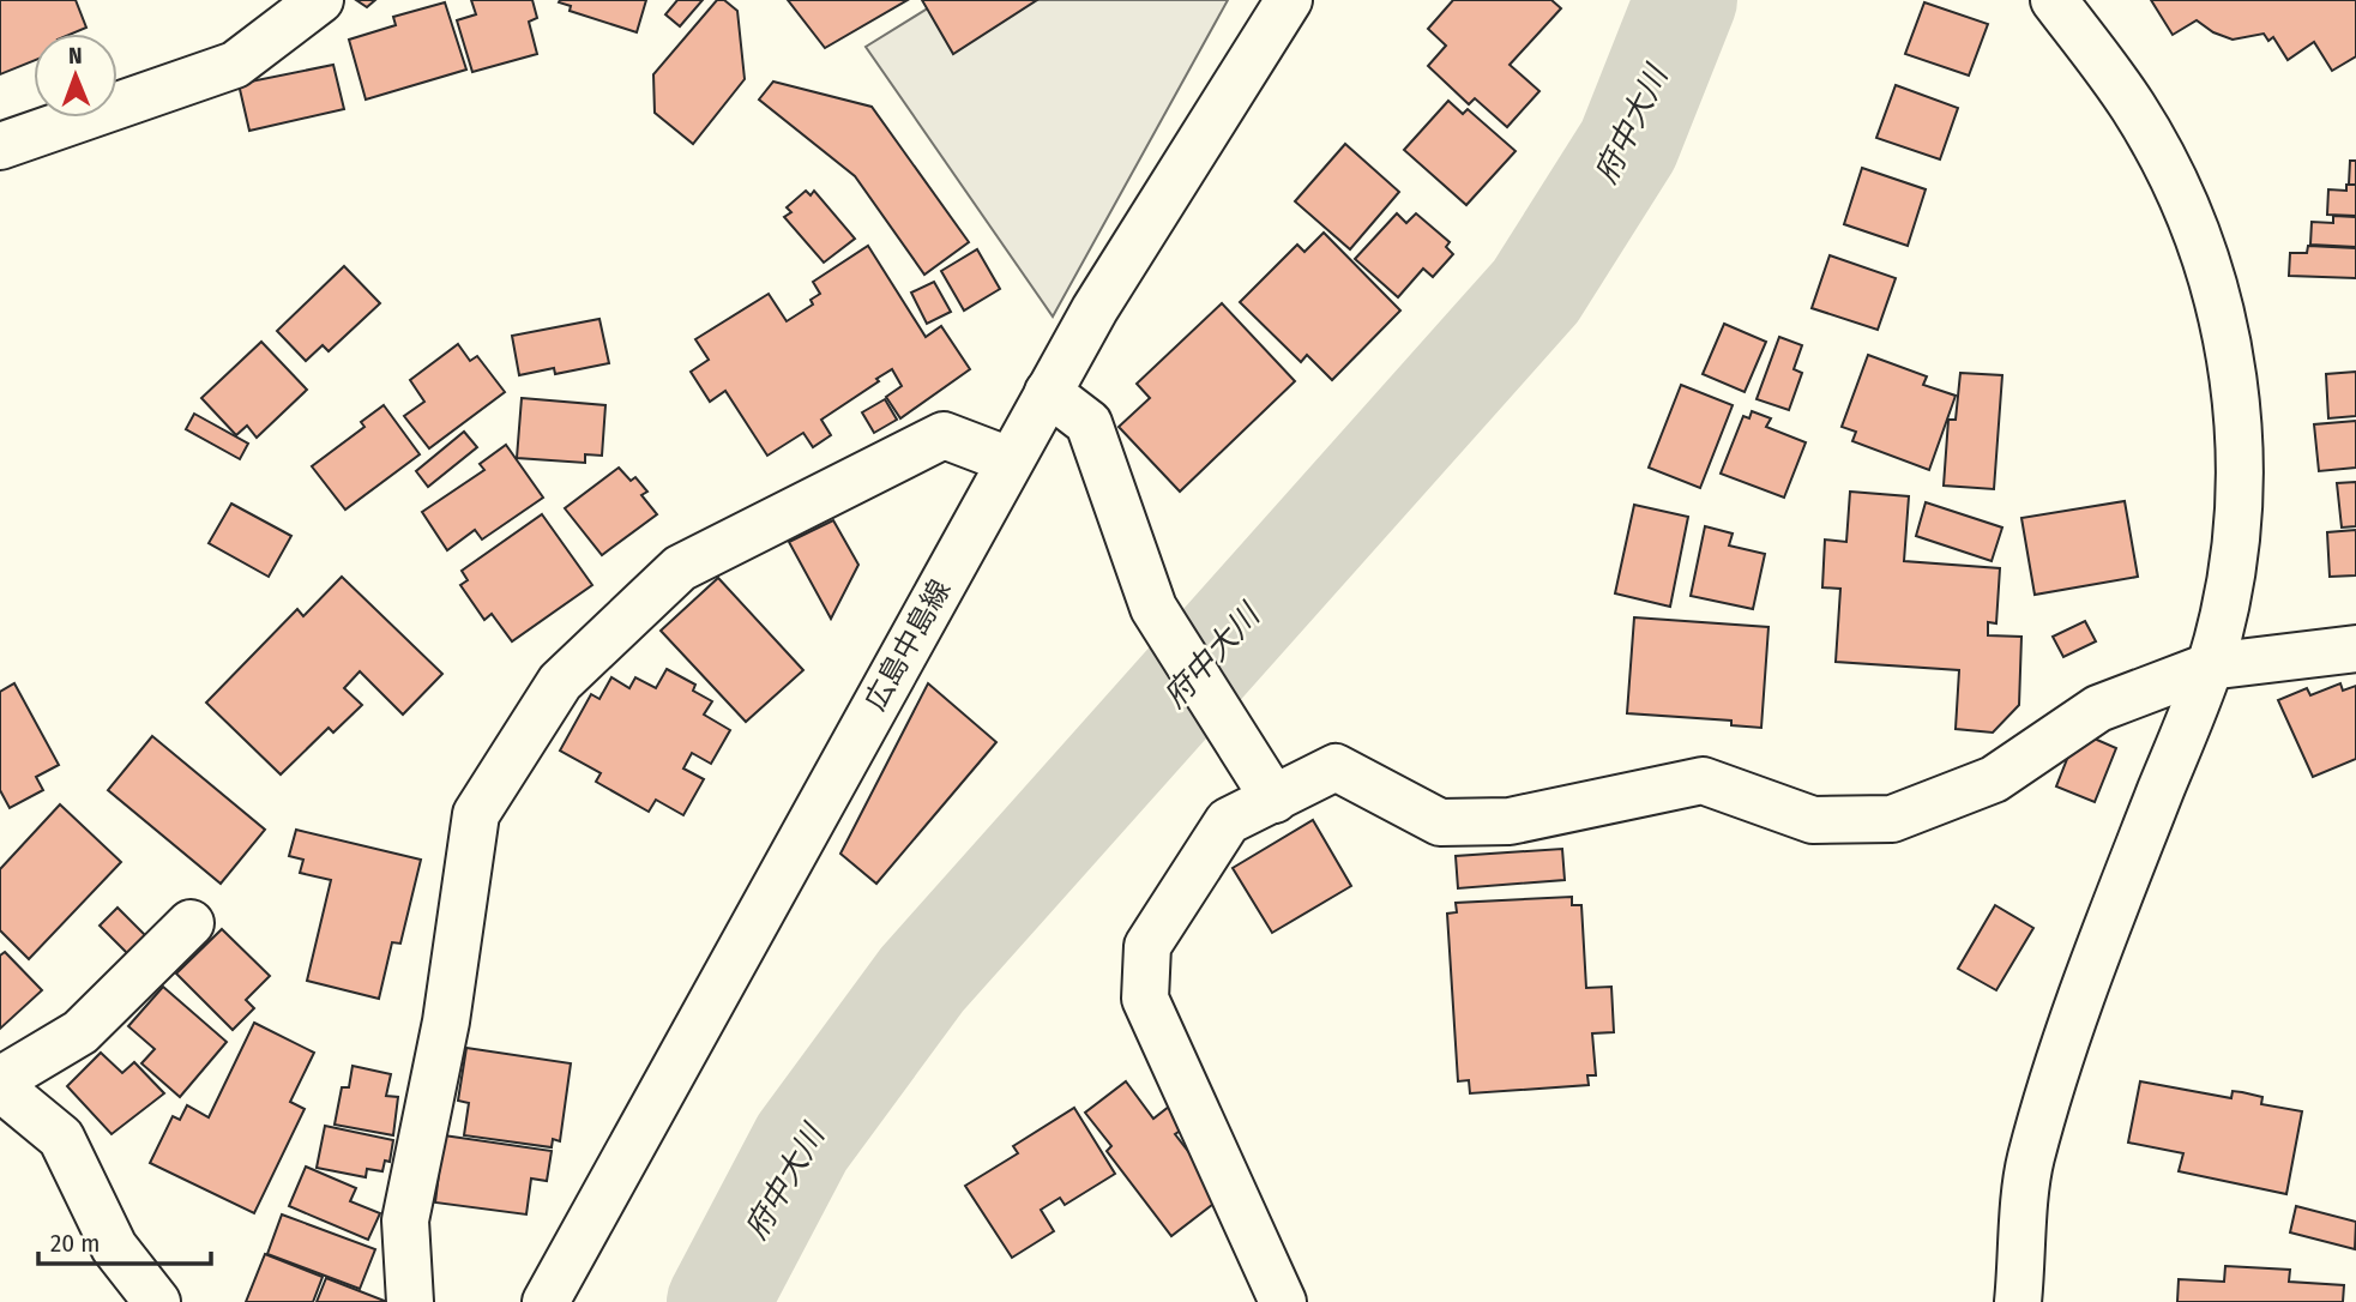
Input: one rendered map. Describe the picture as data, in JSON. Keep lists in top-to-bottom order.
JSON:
{
  "streets": {
    "street": ["広島中島線"]
  },
  "water": ["府中大川"],
  "scale_bar": "20 m",
  "north": "top"
}
